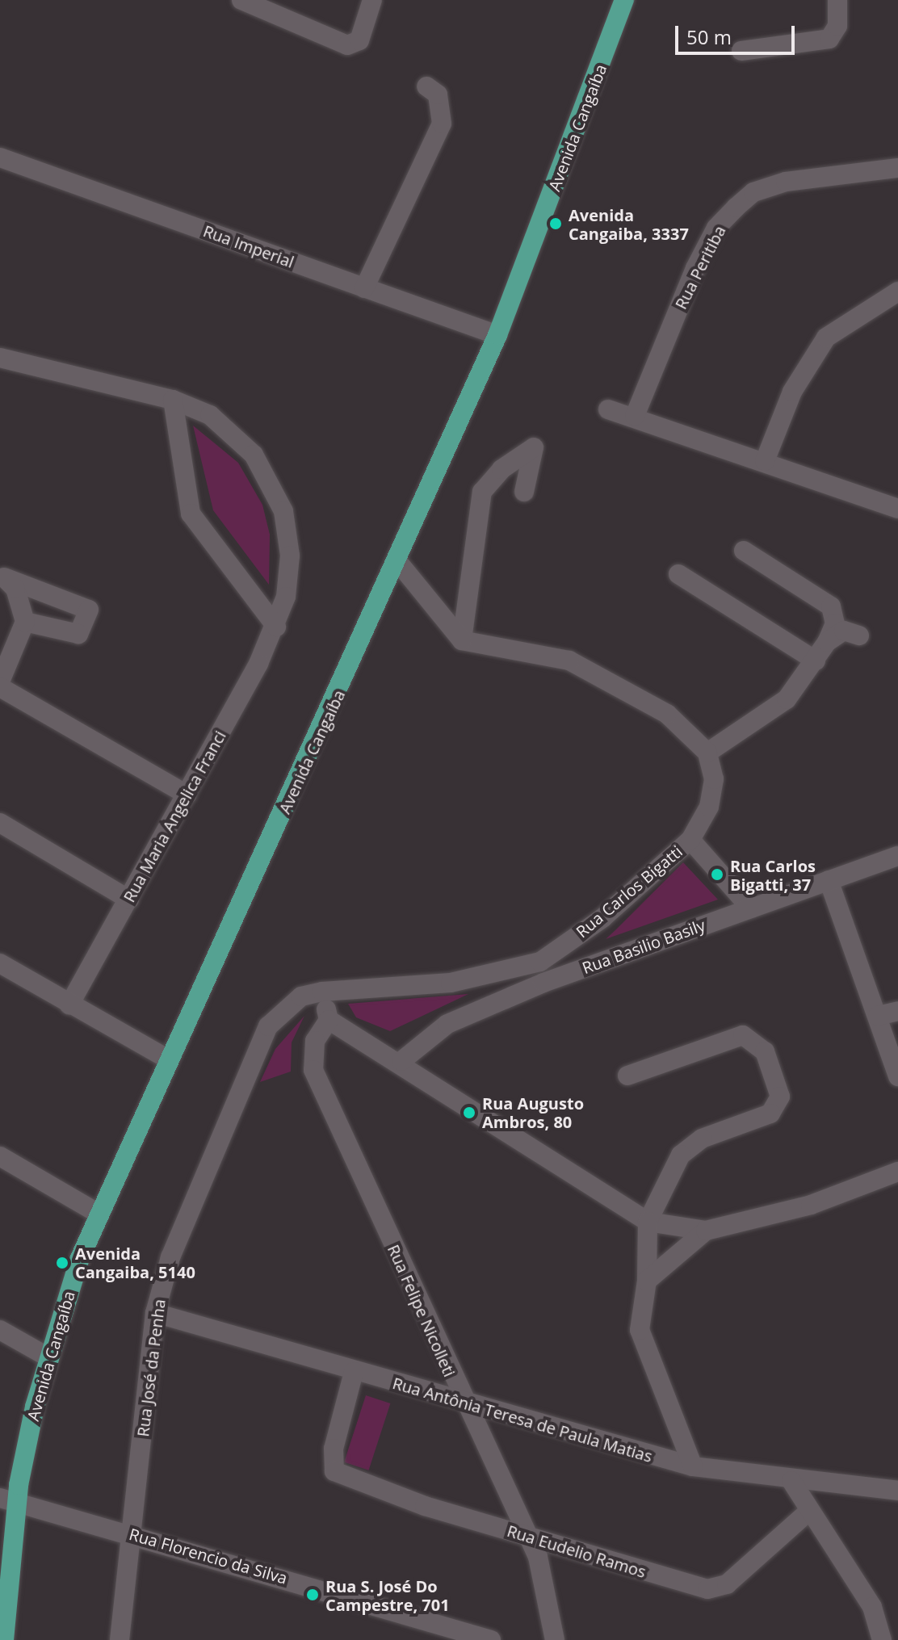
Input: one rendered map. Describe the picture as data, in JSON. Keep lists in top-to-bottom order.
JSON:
{
  "streets": {
    "main road": ["Avenida Cangaíba"],
    "street": [
      "Rua Imperial",
      "Rua Peritiba",
      "Rua Maria Angelica Franci",
      "Rua Carlos Bigatti",
      "Rua Basilio Basily",
      "Rua Felipe Nicolleti",
      "Rua José da Penha",
      "Rua Antônia Teresa de Paula Matias",
      "Rua Eudelio Ramos",
      "Rua Florencio da Silva"
    ]
  },
  "crossings": [
    ["Avenida Cangaíba", "Rua Imperial"],
    ["Avenida Cangaíba", "Rua Florencio da Silva"],
    ["Rua Carlos Bigatti", "Rua José da Penha"],
    ["Rua Felipe Nicolleti", "Rua Antônia Teresa de Paula Matias"],
    ["Rua Felipe Nicolleti", "Rua Eudelio Ramos"],
    ["Rua José da Penha", "Rua Antônia Teresa de Paula Matias"],
    ["Rua José da Penha", "Rua Florencio da Silva"],
    ["Rua Antônia Teresa de Paula Matias", "Rua Eudelio Ramos"]
  ],
  "places": [
    "Avenida Cangaiba, 3337",
    "Rua Carlos Bigatti, 37",
    "Rua Augusto Ambros, 80",
    "Avenida Cangaiba, 5140",
    "Rua S. José Do Campestre, 701"
  ],
  "scale_bar": "50 m"
}
